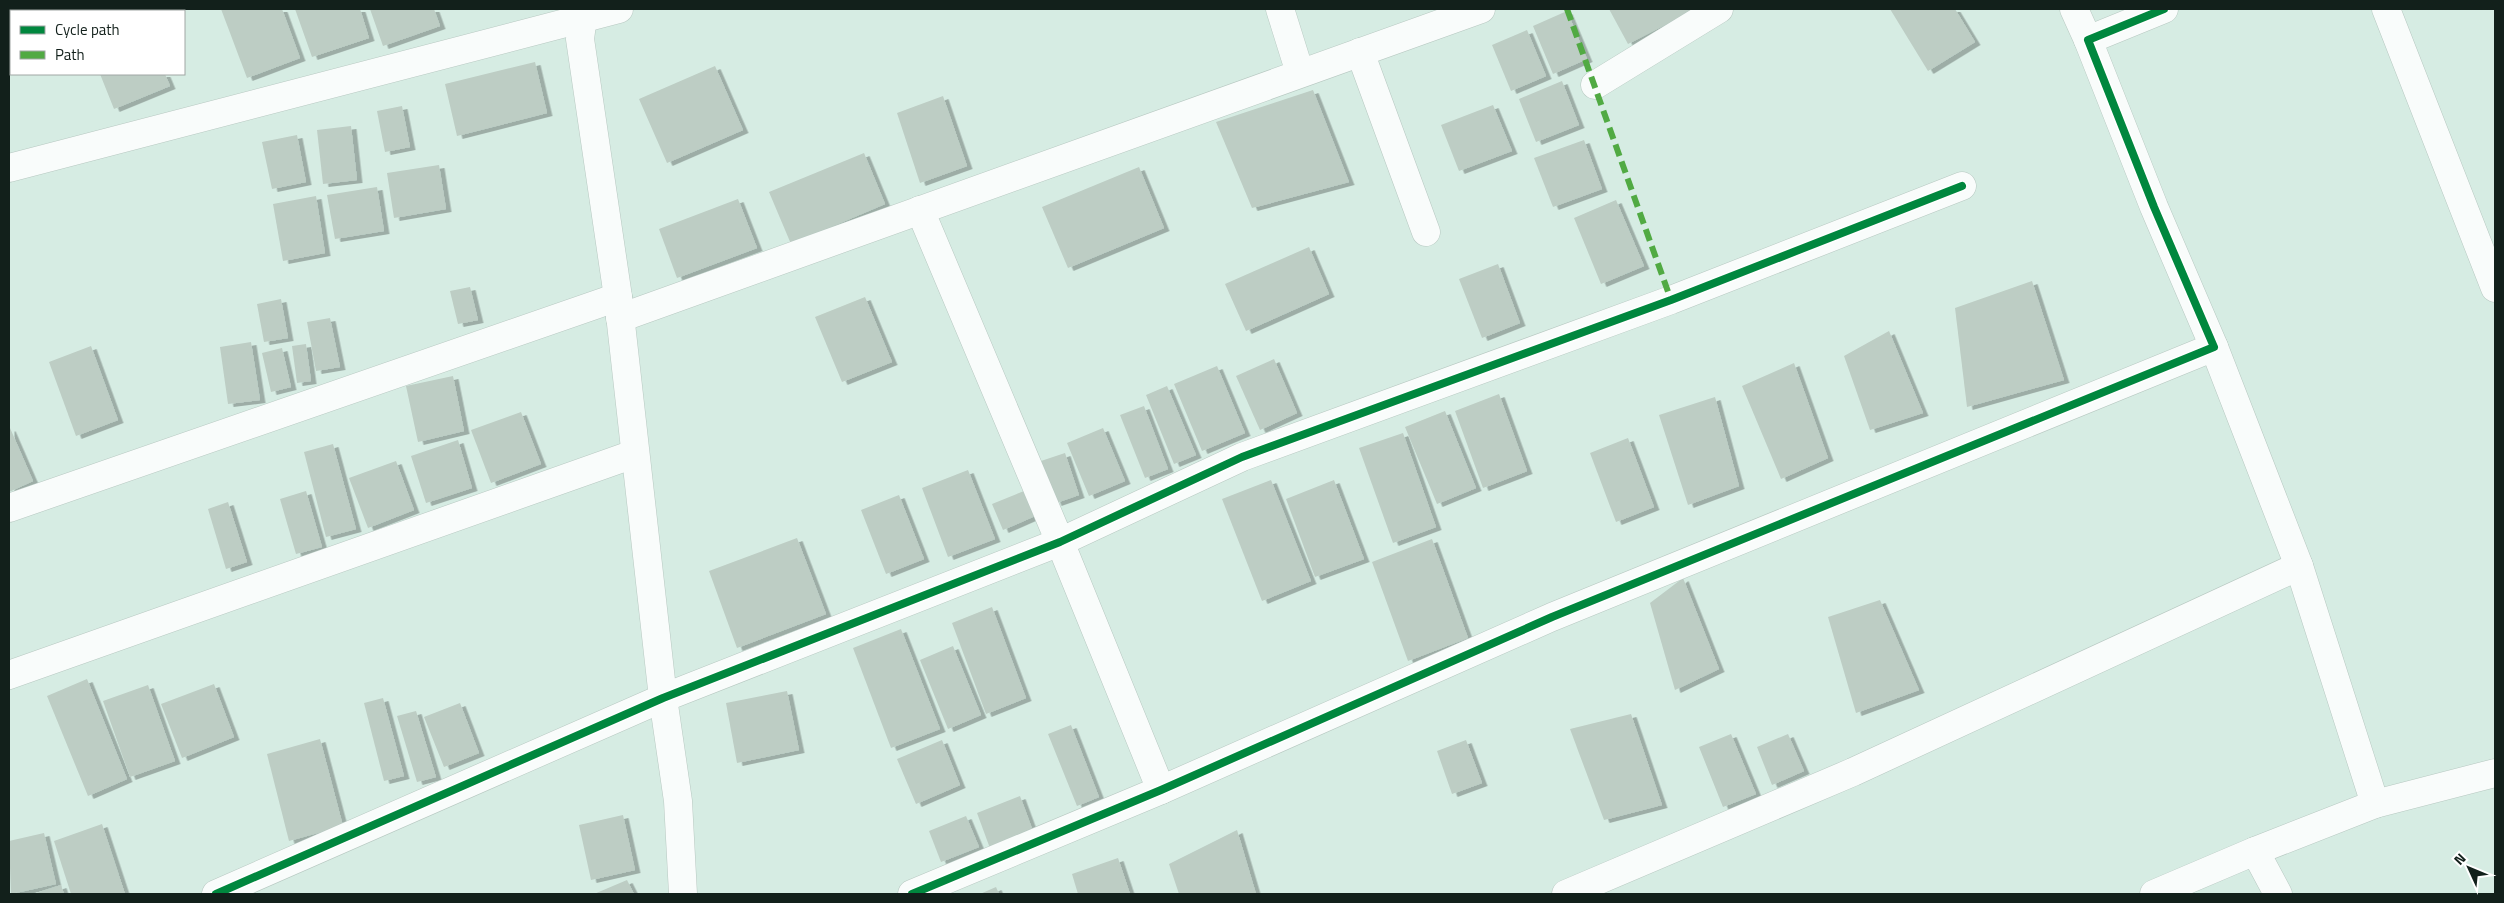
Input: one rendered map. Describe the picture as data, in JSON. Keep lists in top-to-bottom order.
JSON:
{
  "legend": ["Cycle path", "Path"],
  "north": "top left"
}
